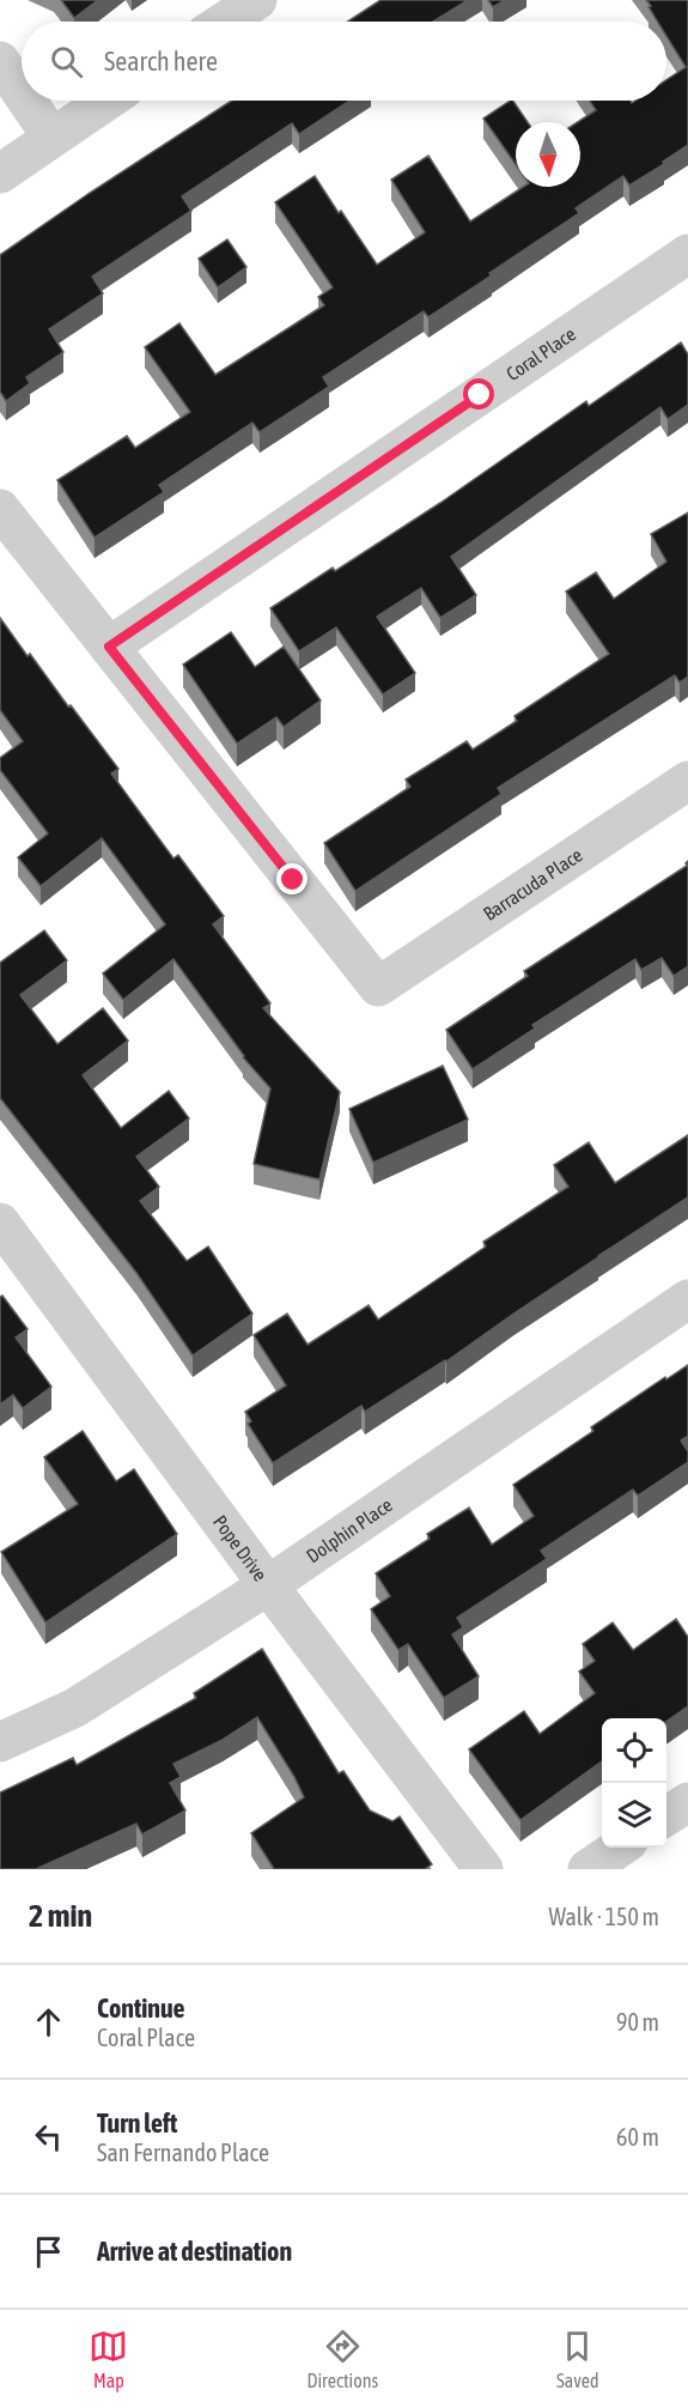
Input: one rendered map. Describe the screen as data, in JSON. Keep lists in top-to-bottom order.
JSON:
{
  "streets": {
    "street": [
      "Coral Place",
      "Barracuda Place",
      "Dolphin Place",
      "Pope Drive"
    ]
  },
  "crossings": [
    ["Coral Place", "Barracuda Place"],
    ["Dolphin Place", "Pope Drive"]
  ],
  "north": "bottom",
  "page": {
    "search": "Search here",
    "heading": ["2 min", "Walk · 150 m"],
    "list": [
      ["Continue", "Coral Place", "90 m"],
      ["Turn left", "San Fernando Place", "60 m"],
      "Arrive at destination"
    ],
    "nav": ["Map", "Directions", "Saved"]
  }
}
